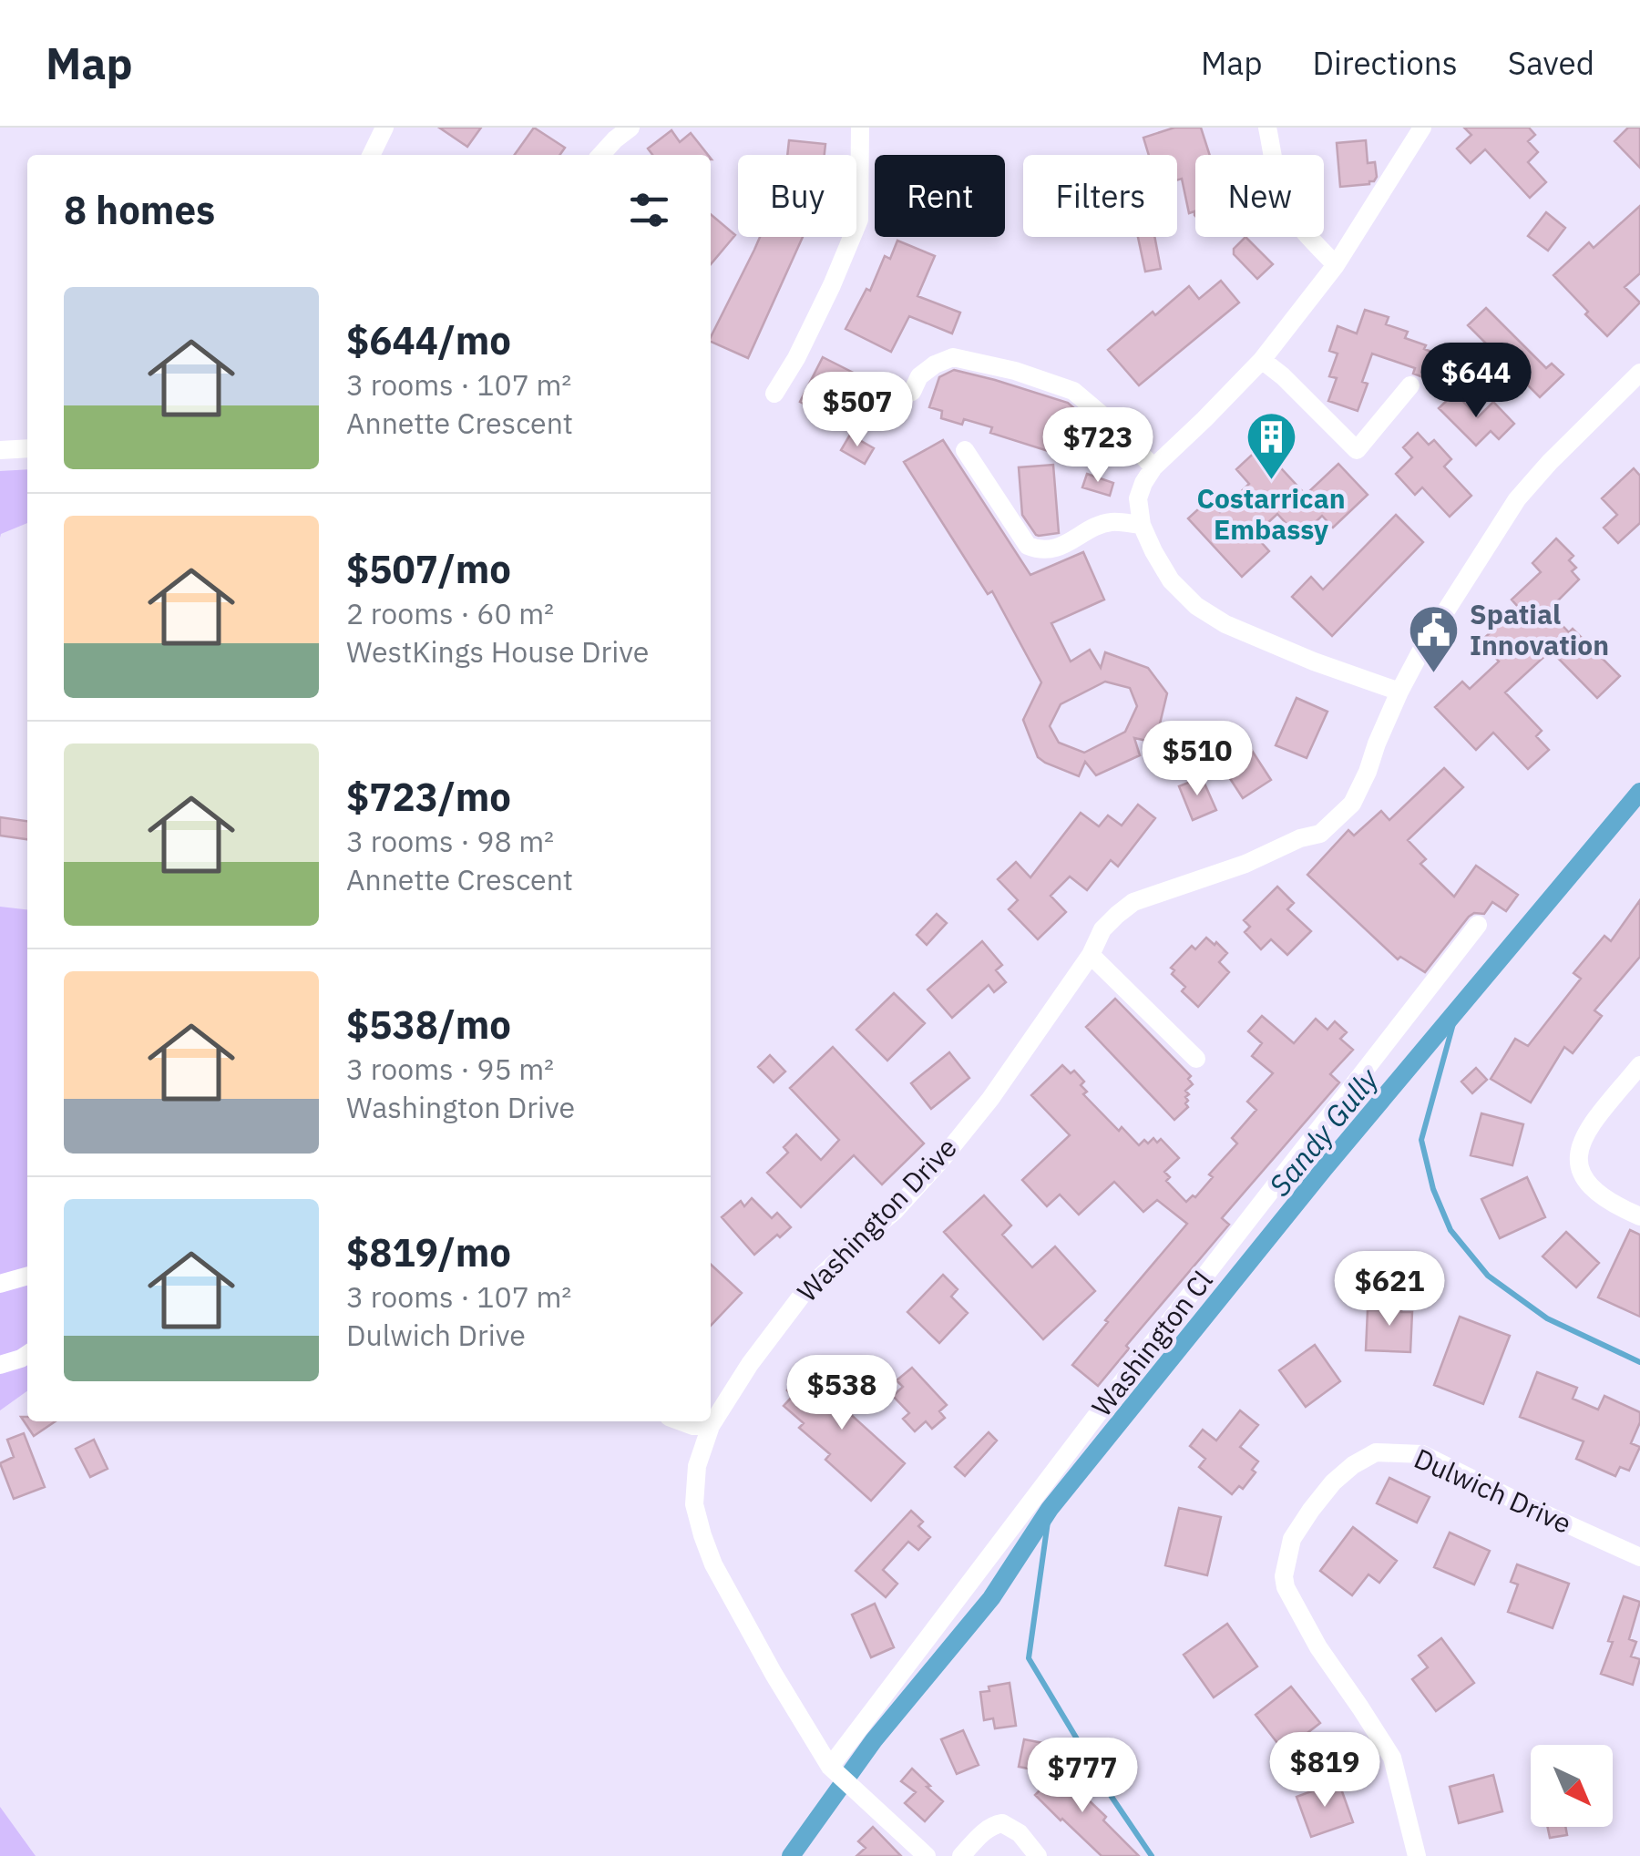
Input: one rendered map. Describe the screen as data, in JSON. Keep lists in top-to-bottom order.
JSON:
{
  "streets": {
    "street": ["Washington Drive", "Washington Cl", "Dulwich Drive"]
  },
  "crossings": [
    ["Washington Drive", "Washington Cl"]
  ],
  "water": ["Sandy Gully"],
  "places": {
    "building": ["Costarrican Embassy"],
    "public building": ["Spatial Innovation"]
  },
  "north": "bottom right",
  "page": {
    "header": "Map",
    "nav": ["Map", "Directions", "Saved"],
    "chip": [
      "Buy",
      "Rent",
      "Filters",
      "New"
    ],
    "heading": "8 homes",
    "list": [
      {
        "name": "$644/mo",
        "note": "3 rooms · 107 m² · Annette Crescent"
      },
      {
        "name": "$507/mo",
        "note": "2 rooms · 60 m² · WestKings House Drive"
      },
      {
        "name": "$723/mo",
        "note": "3 rooms · 98 m² · Annette Crescent"
      },
      {
        "name": "$538/mo",
        "note": "3 rooms · 95 m² · Washington Drive"
      },
      {
        "name": "$819/mo",
        "note": "3 rooms · 107 m² · Dulwich Drive"
      }
    ],
    "price": [
      "$644",
      "$507",
      "$723",
      "$510",
      "$621",
      "$538",
      "$819",
      "$777"
    ]
  }
}
